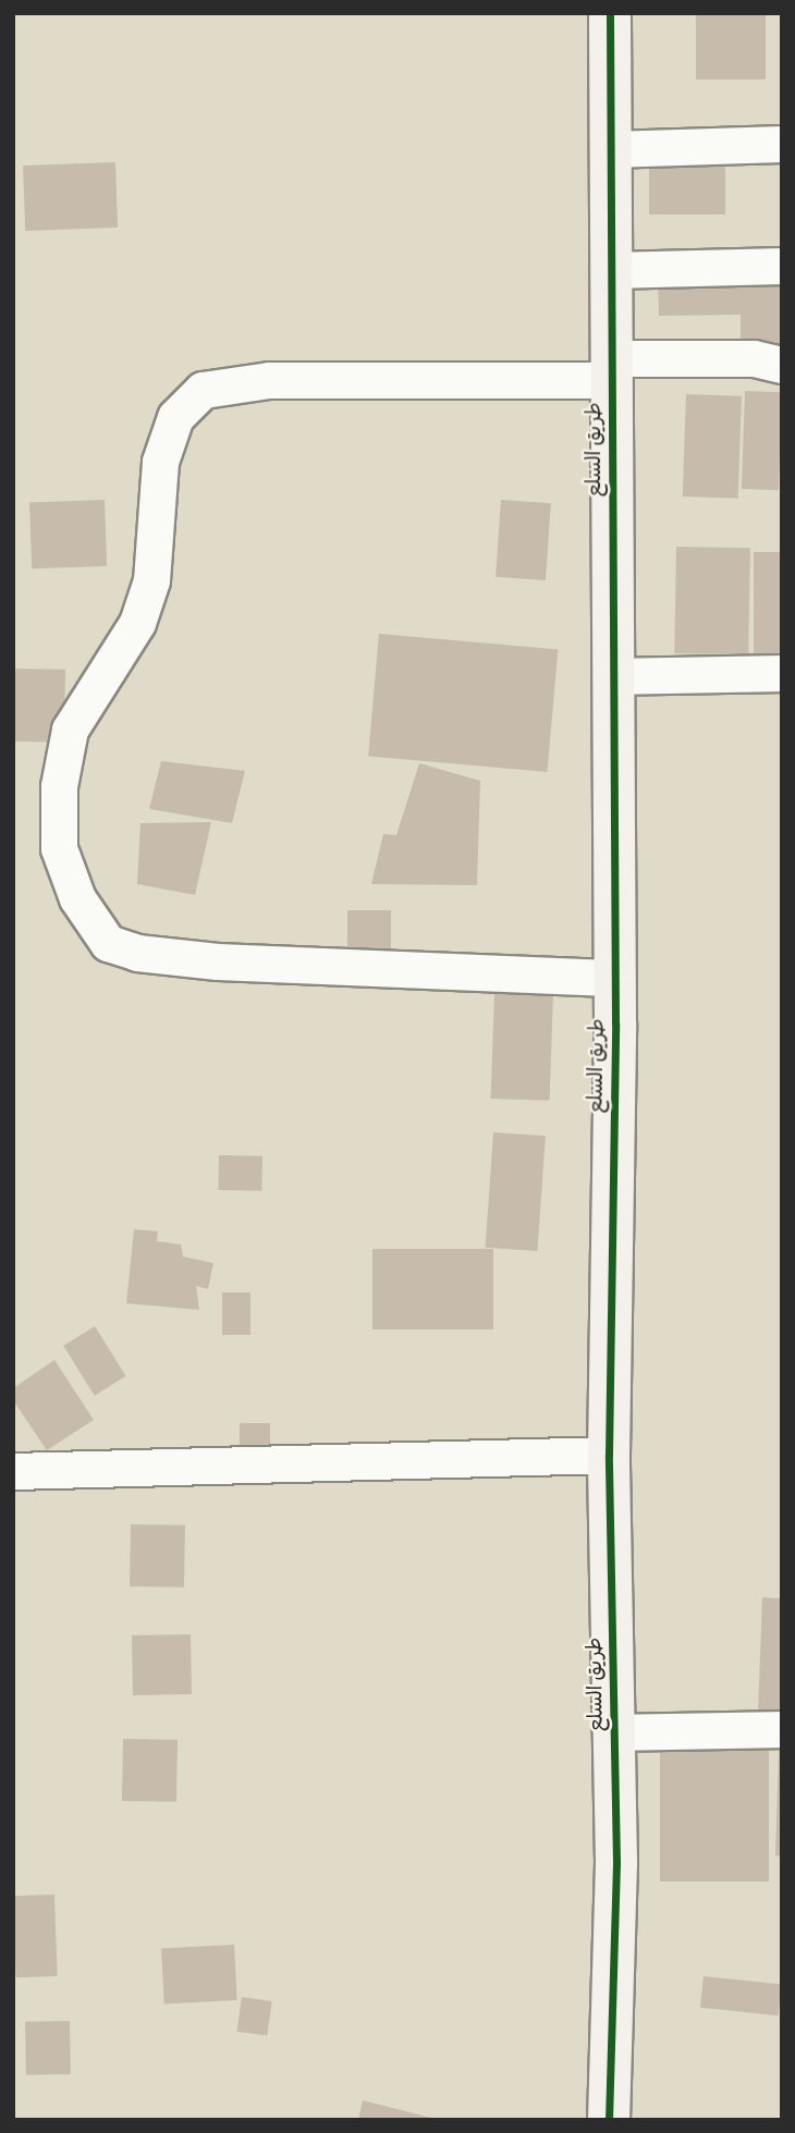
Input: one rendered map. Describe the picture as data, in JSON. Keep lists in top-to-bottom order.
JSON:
{
  "streets": {
    "street": ["طريق السلع"]
  }
}
